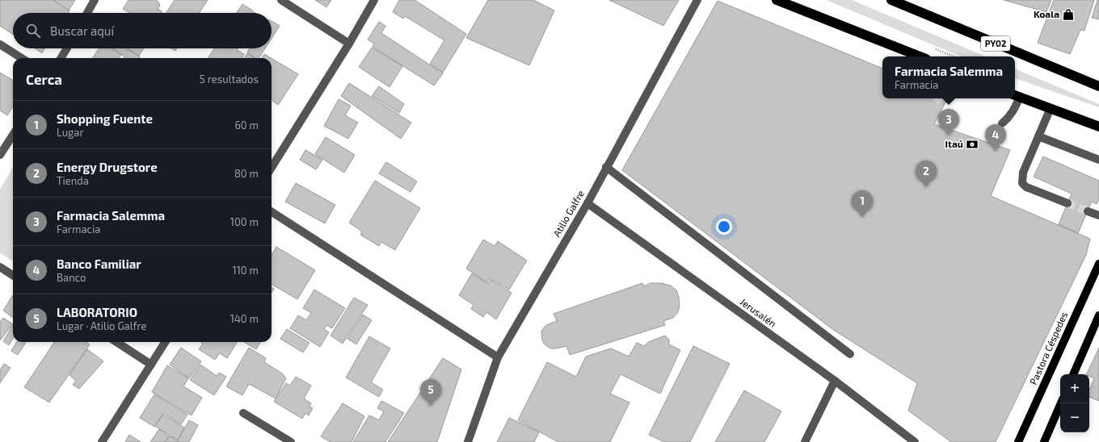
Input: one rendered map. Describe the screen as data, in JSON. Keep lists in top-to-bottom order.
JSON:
{
  "streets": {
    "highway": ["PY02"],
    "main road": ["Pastora Céspedes"],
    "street": ["Atilio Galfre", "Jerusalén"]
  },
  "crossings": [
    ["Atilio Galfre", "Jerusalén"]
  ],
  "places": {
    "shop": ["Koala"],
    "bank": ["Itaú"]
  },
  "page": {
    "search": "Buscar aquí",
    "popup": ["Farmacia Salemma", "Farmacia"],
    "heading": ["Cerca", "5 resultados"],
    "list": [
      {
        "mark": "1",
        "name": "Shopping Fuente",
        "note": "Lugar",
        "value": "60 m"
      },
      {
        "mark": "2",
        "name": "Energy Drugstore",
        "note": "Tienda",
        "value": "80 m"
      },
      {
        "mark": "3",
        "name": "Farmacia Salemma",
        "note": "Farmacia",
        "value": "100 m"
      },
      {
        "mark": "4",
        "name": "Banco Familiar",
        "note": "Banco",
        "value": "110 m"
      },
      {
        "mark": "5",
        "name": "LABORATORIO",
        "note": "Lugar · Atilio Galfre",
        "value": "140 m"
      }
    ],
    "pins": [
      "3",
      "4",
      "2",
      "1",
      "5"
    ],
    "map_buttons": ["+", "−"]
  }
}
